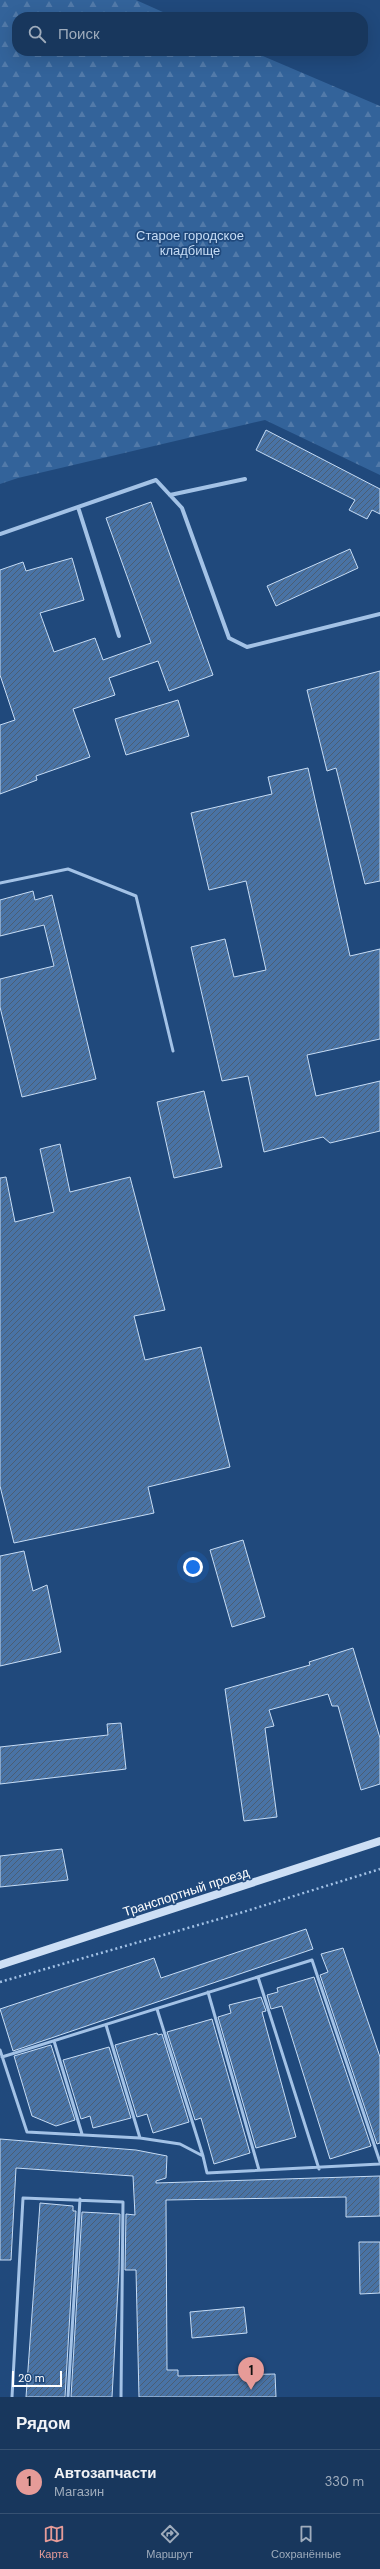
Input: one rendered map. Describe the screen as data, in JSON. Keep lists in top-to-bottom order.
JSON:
{
  "streets": {
    "main road": ["Транспортный проезд"]
  },
  "parks": ["Старое городское кладбище"],
  "scale_bar": "20 m",
  "page": {
    "search": "Поиск",
    "pins": "1",
    "scale": "20 m",
    "heading": "Рядом",
    "list": [
      {
        "mark": "1",
        "name": "Автозапчасти",
        "note": "Магазин",
        "value": "330 m"
      }
    ],
    "nav": ["Карта", "Маршрут", "Сохранённые"]
  }
}
